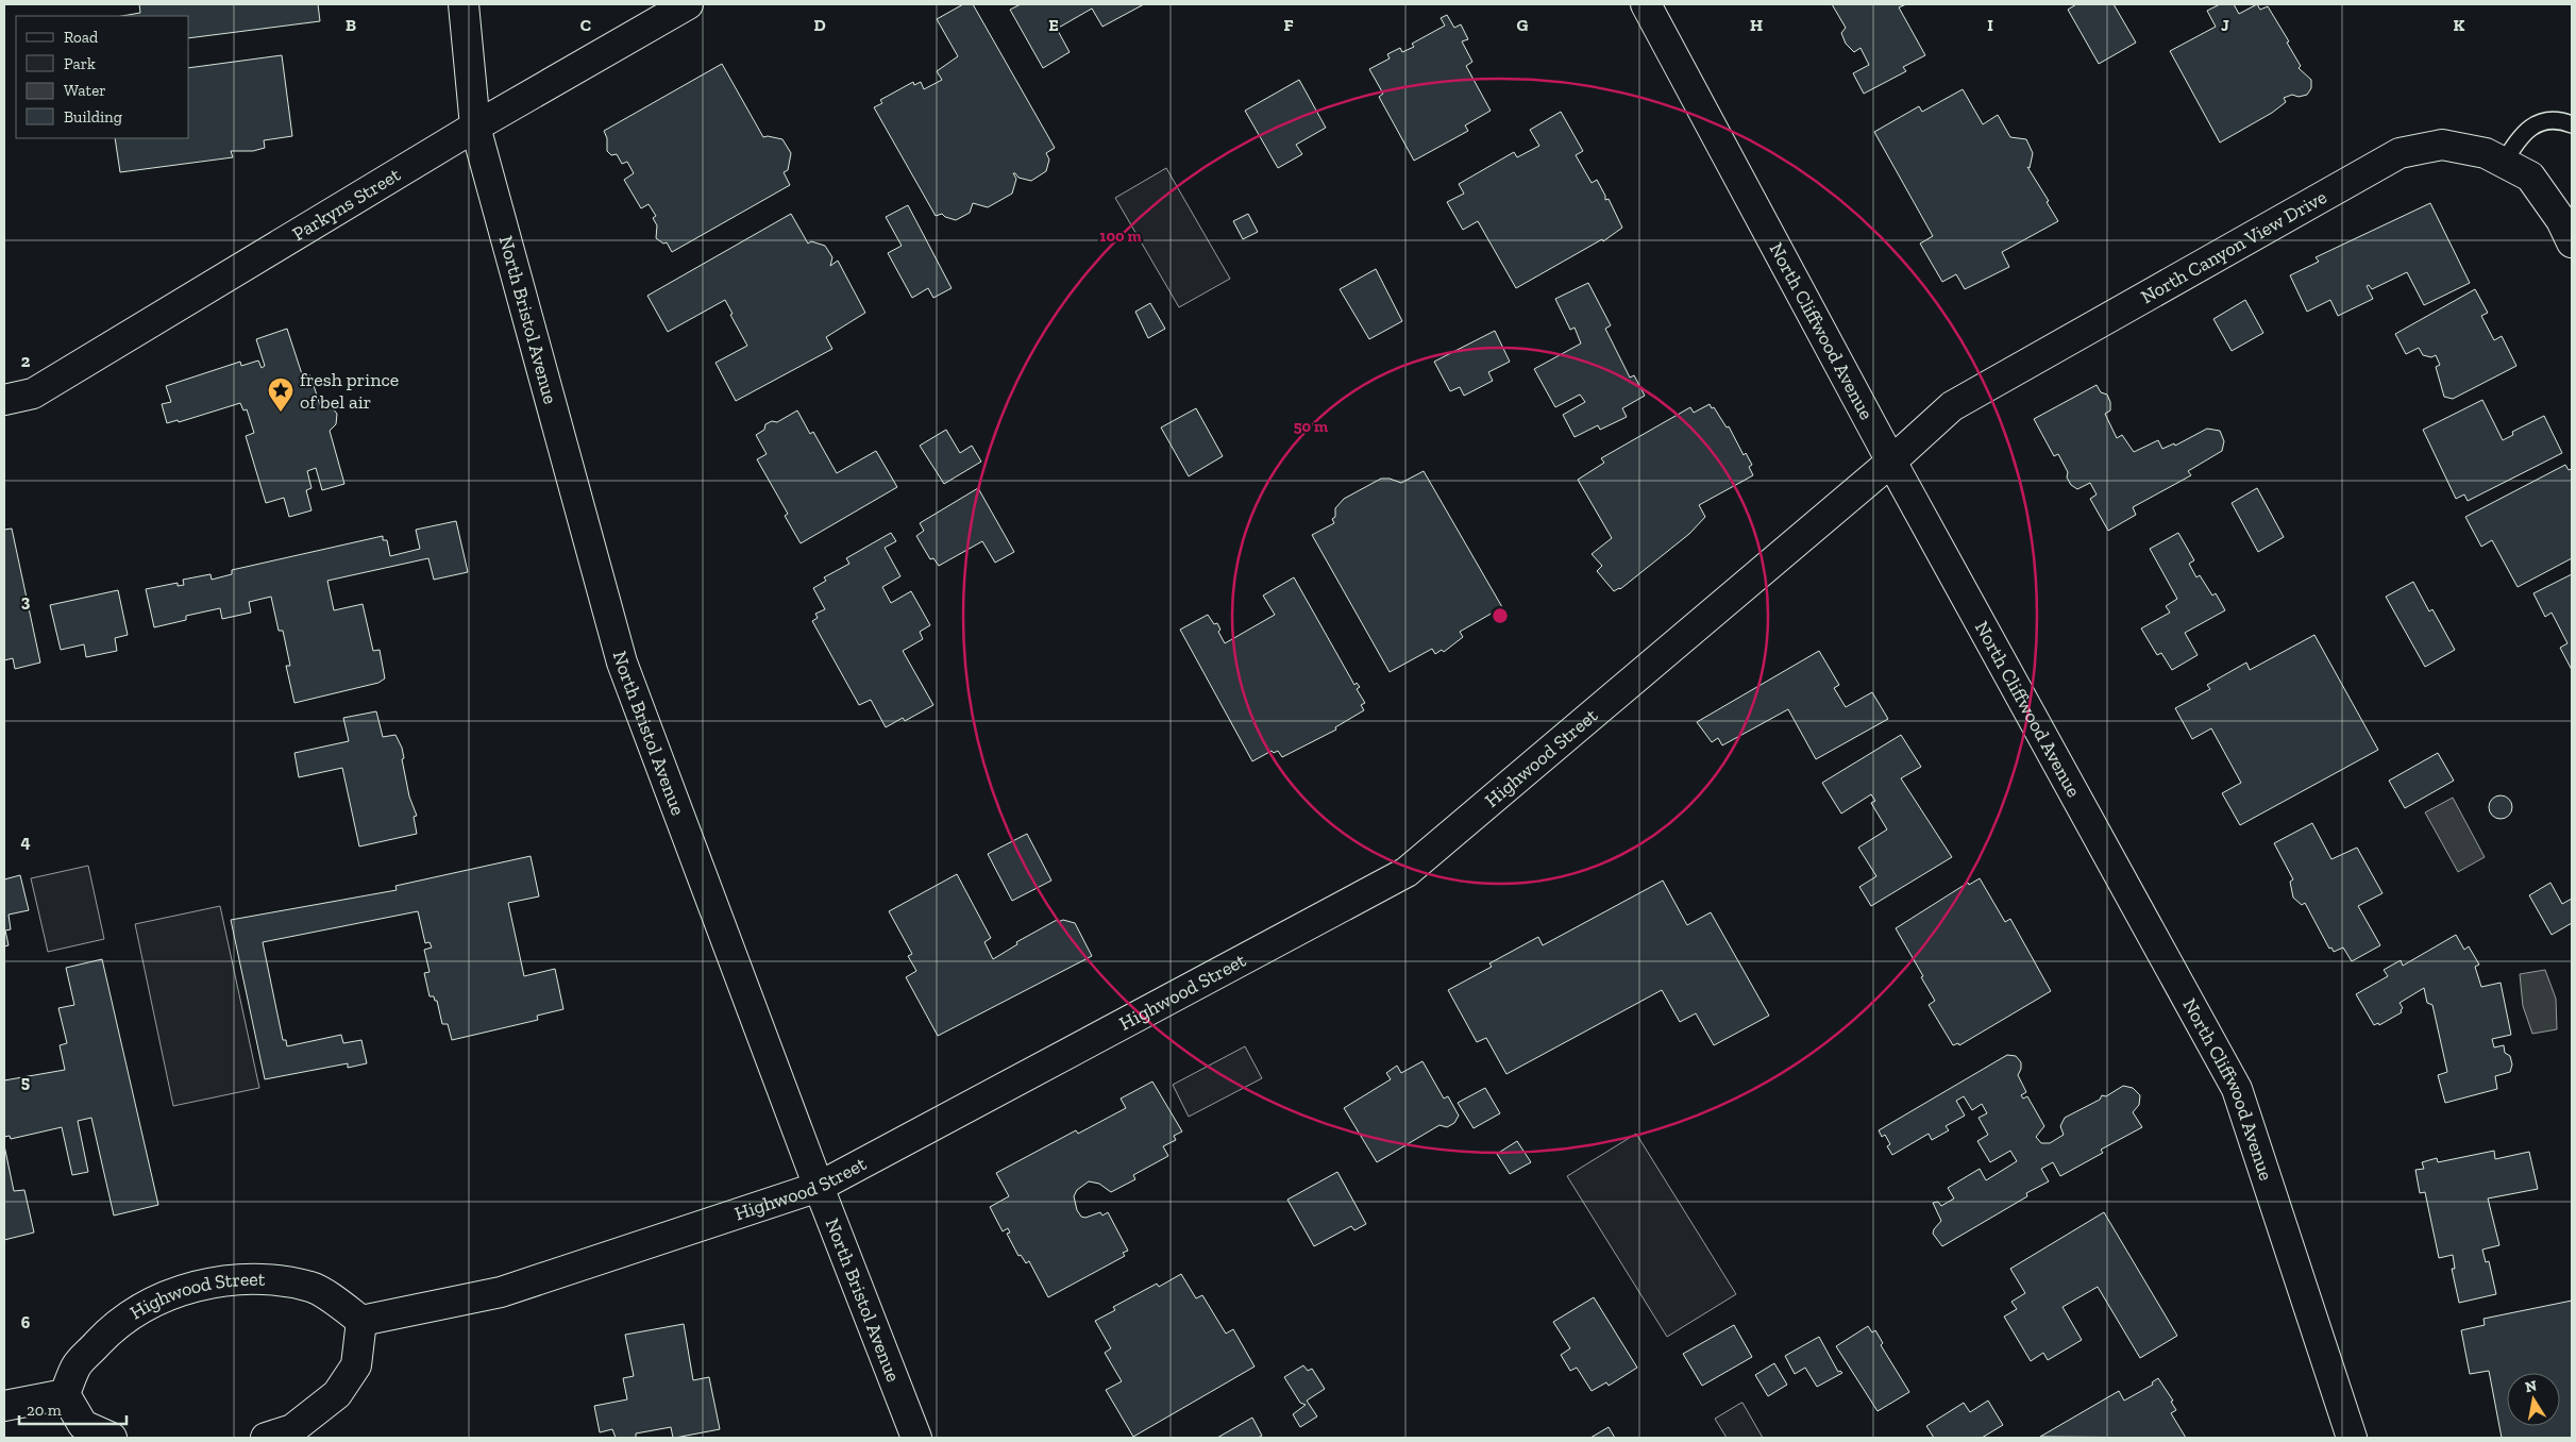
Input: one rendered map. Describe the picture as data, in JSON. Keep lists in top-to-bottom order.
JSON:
{
  "streets": {
    "street": [
      "Parkyns Street",
      "North Canyon View Drive",
      "North Bristol Avenue",
      "North Cliffwood Avenue",
      "Highwood Street"
    ]
  },
  "crossings": [
    ["Parkyns Street", "North Bristol Avenue"],
    ["North Canyon View Drive", "North Cliffwood Avenue"],
    ["North Canyon View Drive", "Highwood Street"],
    ["North Bristol Avenue", "Highwood Street"],
    ["North Cliffwood Avenue", "Highwood Street"]
  ],
  "places": {
    "place": ["fresh prince of bel air"]
  },
  "legend": [
    "Road",
    "Park",
    "Water",
    "Building"
  ],
  "scale_bar": "20 m",
  "north": "top",
  "grid": {
    "columns": [
      "B",
      "C",
      "D",
      "E",
      "F",
      "G",
      "H",
      "I",
      "J",
      "K"
    ],
    "rows": [
      "2",
      "3",
      "4",
      "5",
      "6"
    ]
  },
  "rings": ["100 m", "50 m"]
}
